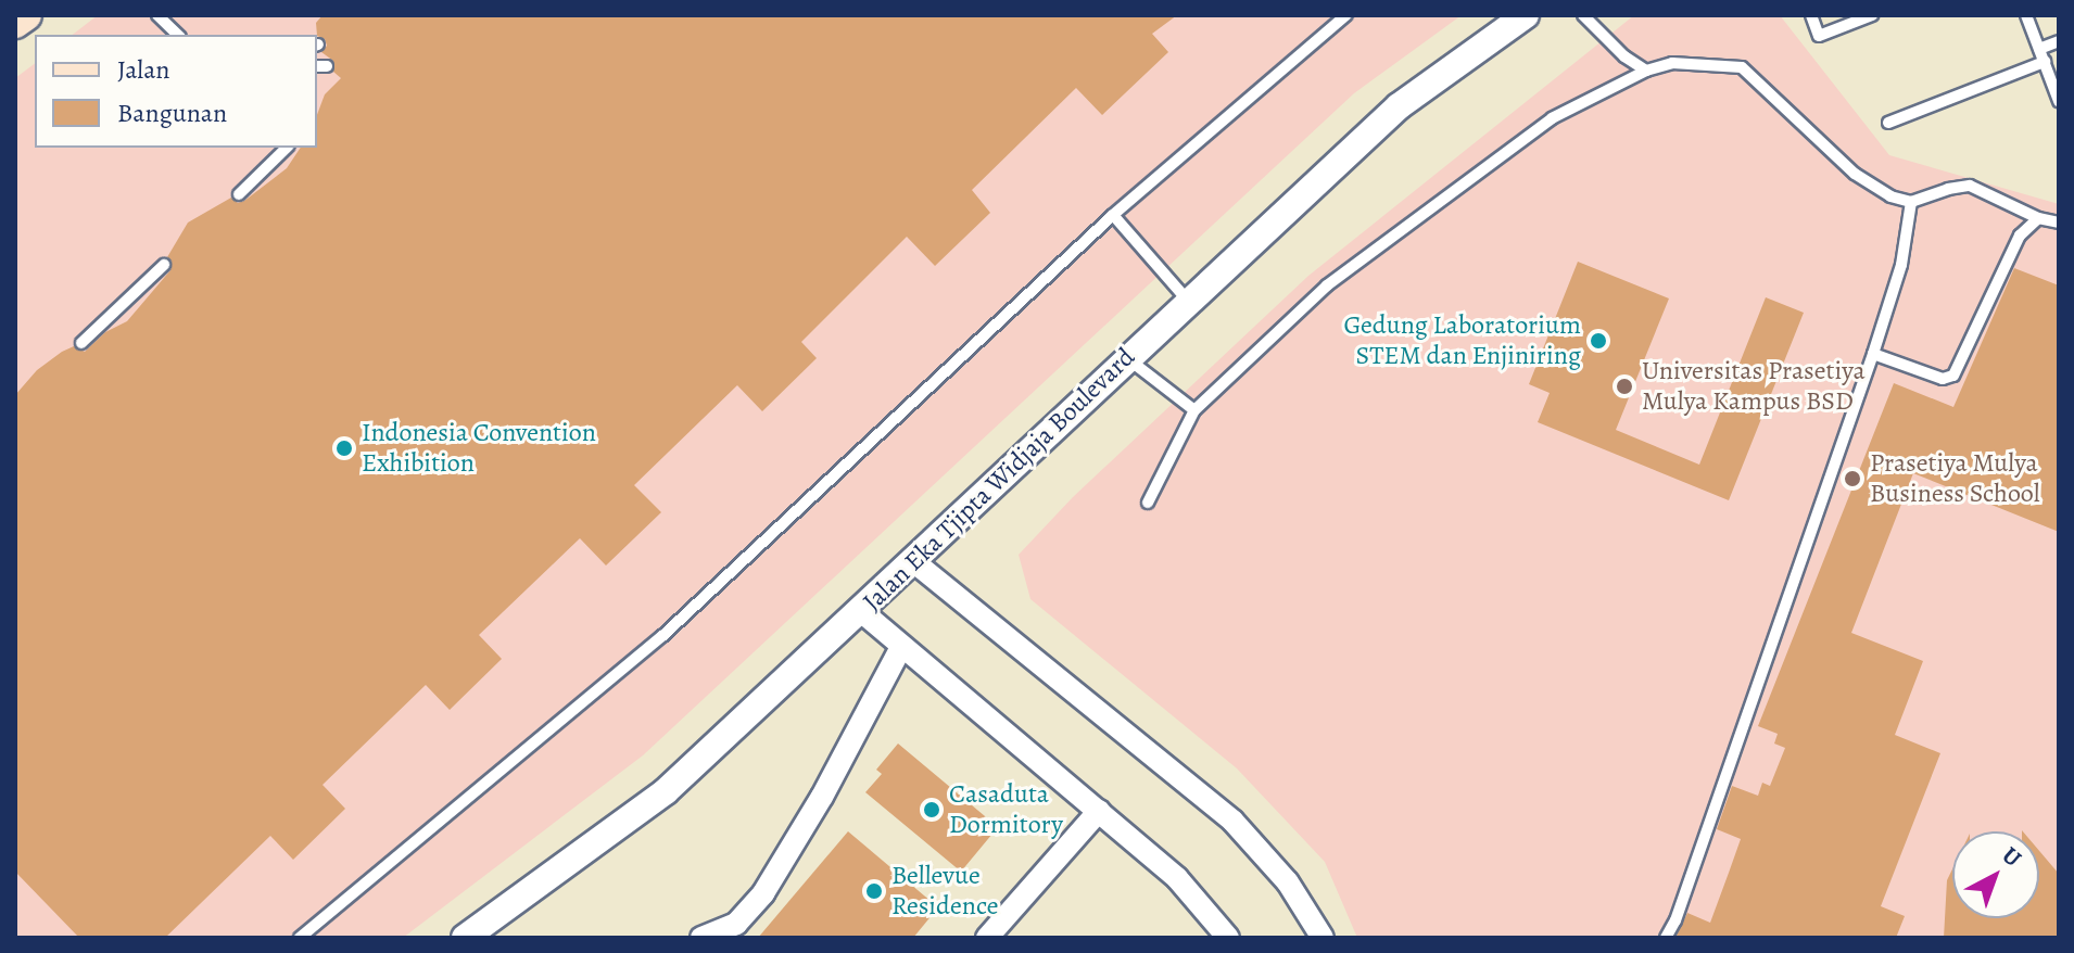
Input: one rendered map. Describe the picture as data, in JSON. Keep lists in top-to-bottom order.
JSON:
{
  "streets": {
    "street": ["Jalan Eka Tjipta Widjaja Boulevard"]
  },
  "places": [
    "Gedung Laboratorium STEM dan Enjiniring",
    "Universitas Prasetiya Mulya Kampus BSD",
    "Indonesia Convention Exhibition",
    "Prasetiya Mulya Business School",
    "Casaduta Dormitory",
    "Bellevue Residence"
  ],
  "legend": ["Jalan", "Bangunan"],
  "north": "top right"
}
